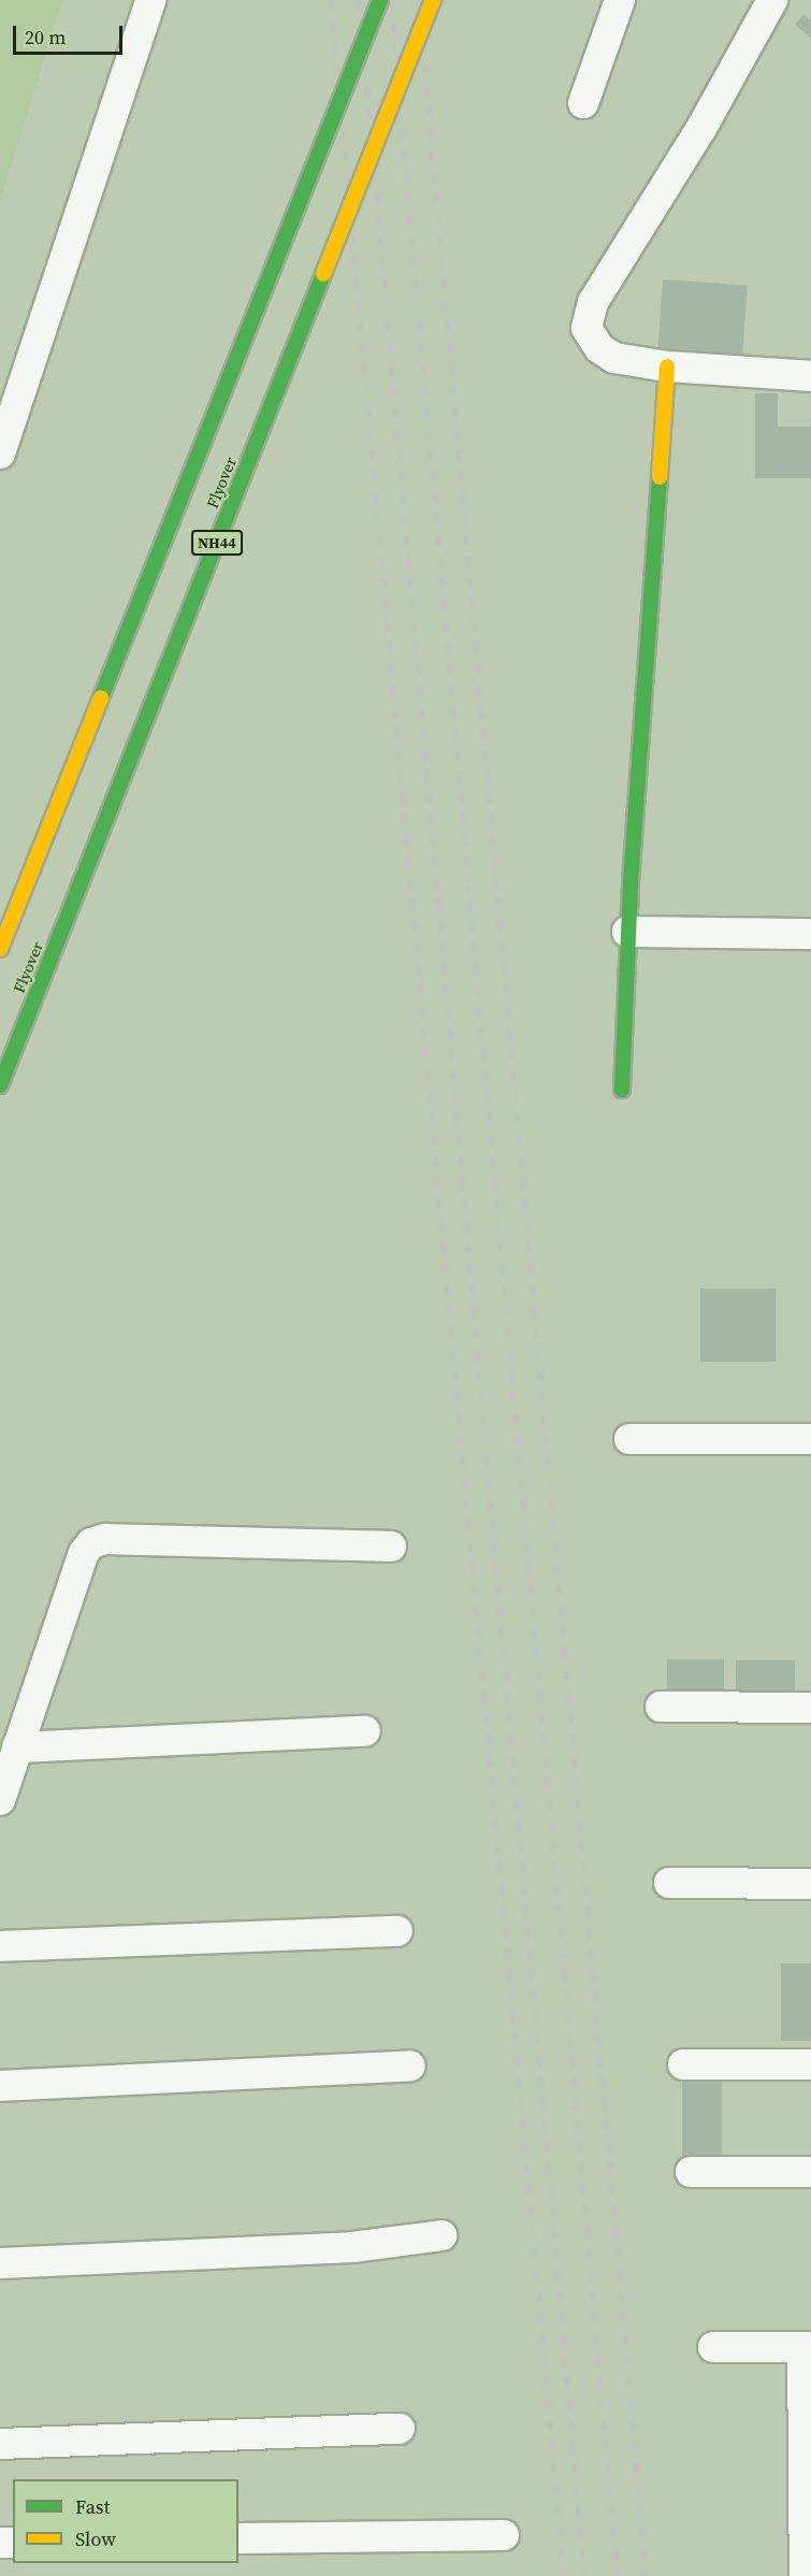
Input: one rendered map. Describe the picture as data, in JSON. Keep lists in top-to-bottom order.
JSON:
{
  "streets": {
    "main road": ["Flyover", "NH44"]
  },
  "legend": ["Fast", "Slow"],
  "scale_bar": "20 m"
}
